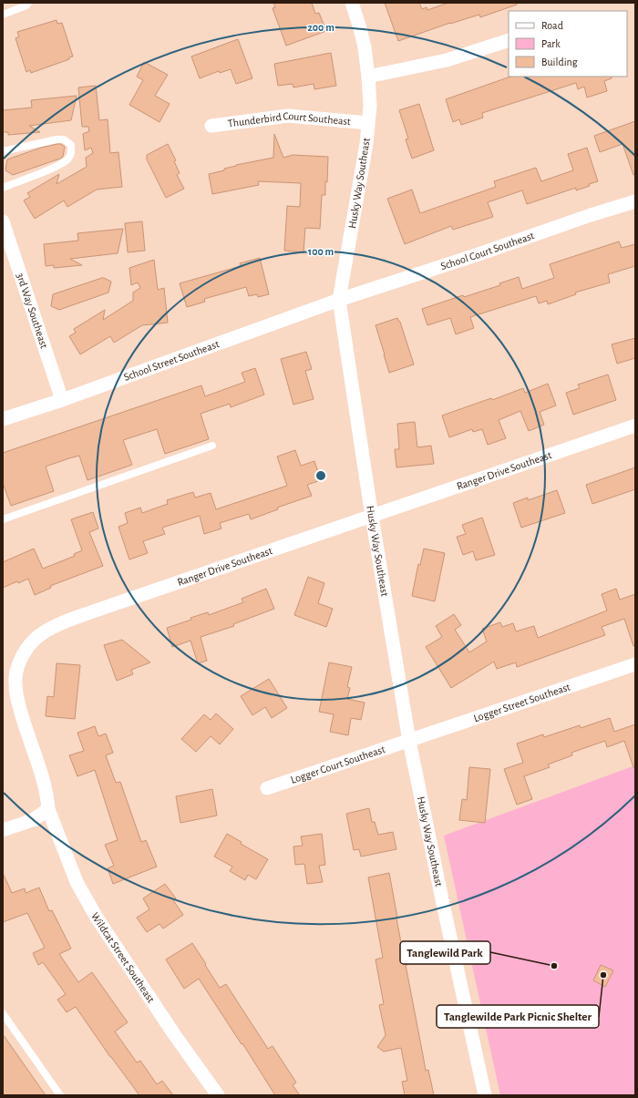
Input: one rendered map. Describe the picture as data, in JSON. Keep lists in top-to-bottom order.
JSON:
{
  "streets": {
    "street": [
      "Thunderbird Court Southeast",
      "Husky Way Southeast",
      "School Court Southeast",
      "3rd Way Southeast",
      "School Street Southeast",
      "Ranger Drive Southeast",
      "Logger Street Southeast",
      "Logger Court Southeast",
      "Wildcat Street Southeast"
    ]
  },
  "crossings": [
    ["Thunderbird Court Southeast", "Husky Way Southeast"],
    ["Husky Way Southeast", "School Court Southeast"],
    ["Husky Way Southeast", "School Street Southeast"],
    ["Husky Way Southeast", "Ranger Drive Southeast"],
    ["Husky Way Southeast", "Logger Street Southeast"],
    ["Husky Way Southeast", "Logger Court Southeast"],
    ["School Court Southeast", "School Street Southeast"],
    ["3rd Way Southeast", "School Street Southeast"],
    ["Ranger Drive Southeast", "Wildcat Street Southeast"],
    ["Logger Street Southeast", "Logger Court Southeast"]
  ],
  "places": ["Tanglewild Park", "Tanglewilde Park Picnic Shelter"],
  "legend": ["Road", "Park", "Building"],
  "rings": ["200 m", "100 m"]
}
